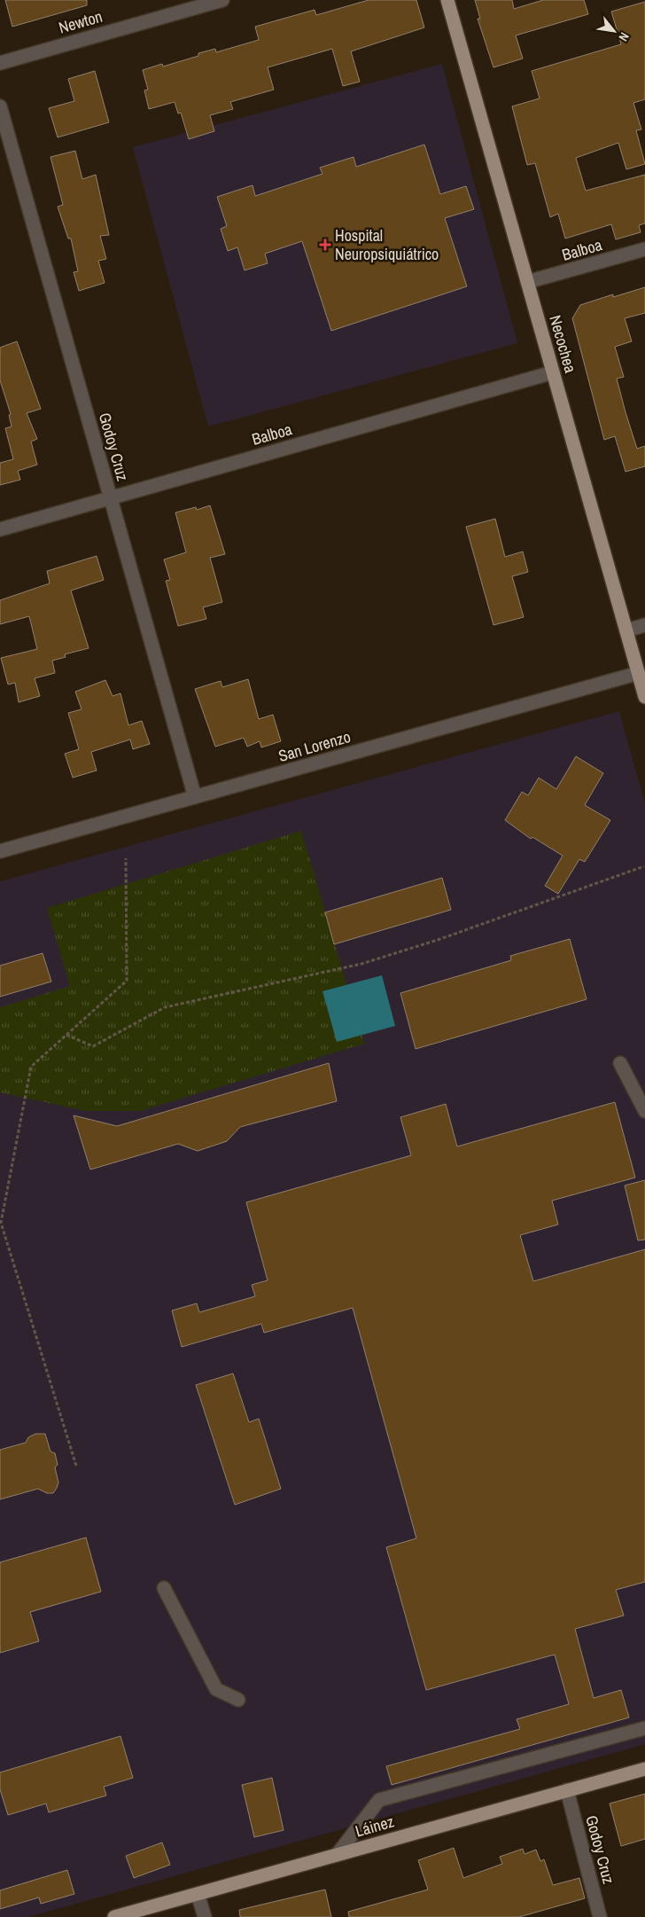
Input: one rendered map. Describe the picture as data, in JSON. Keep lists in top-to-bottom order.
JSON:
{
  "streets": {
    "main road": ["Necochea", "Láinez"],
    "street": [
      "Newton",
      "Balboa",
      "Godoy Cruz",
      "San Lorenzo"
    ]
  },
  "crossings": [
    ["Balboa", "Necochea"],
    ["Balboa", "Godoy Cruz"],
    ["Necochea", "San Lorenzo"],
    ["Godoy Cruz", "San Lorenzo"],
    ["Godoy Cruz", "Láinez"]
  ],
  "places": {
    "health": ["Hospital Neuropsiquiátrico"]
  },
  "north": "bottom right"
}
